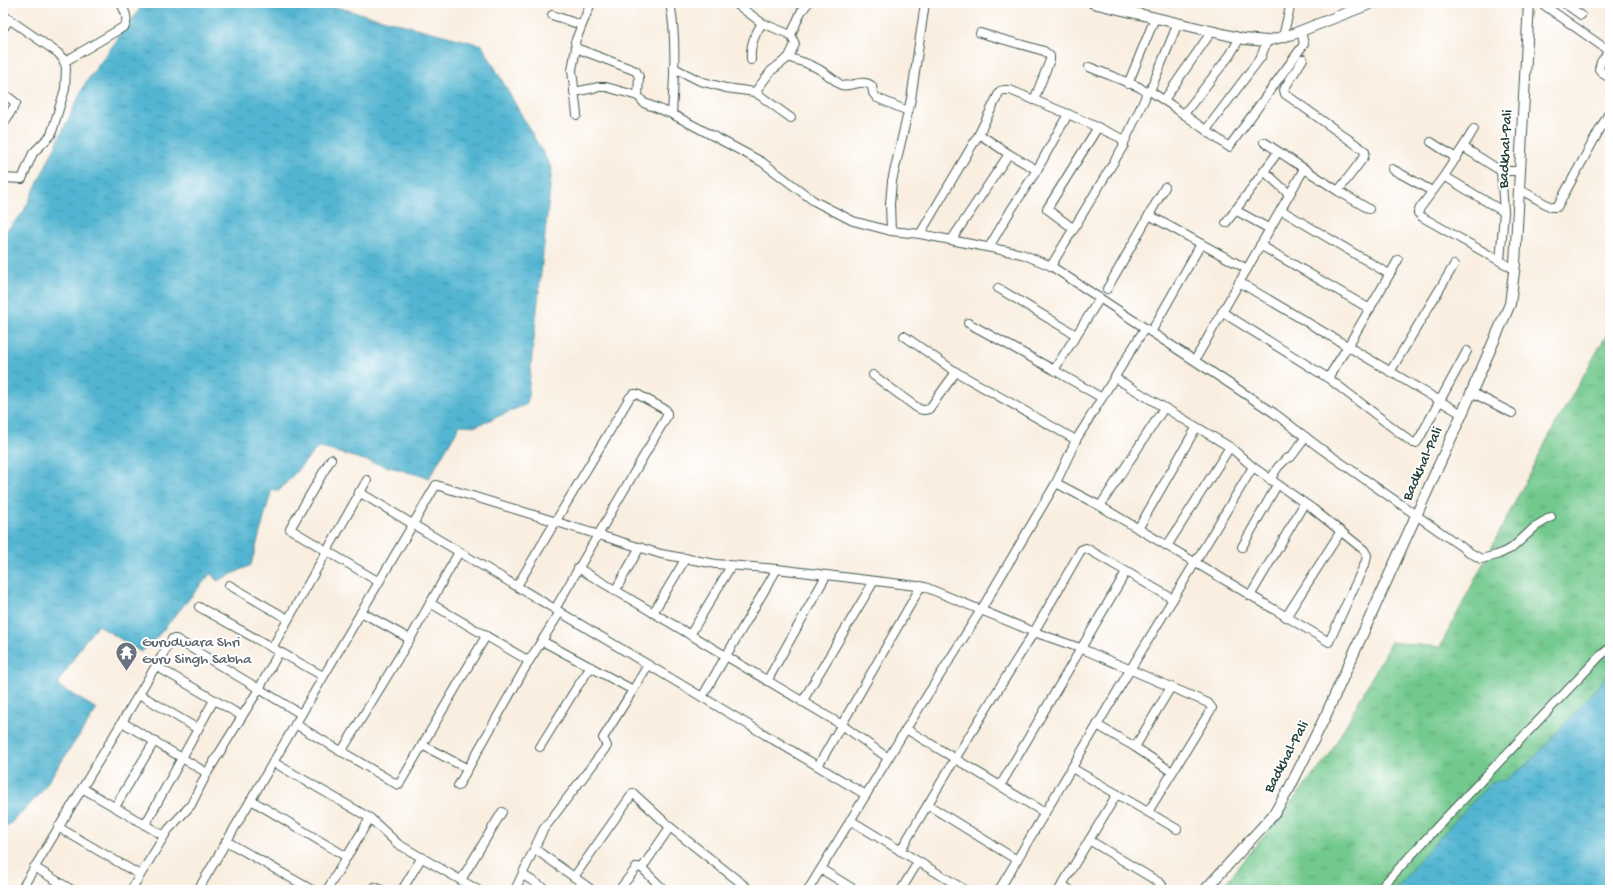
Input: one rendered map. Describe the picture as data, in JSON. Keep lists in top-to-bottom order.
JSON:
{
  "streets": {
    "street": ["Badkhal-Pali"]
  },
  "places": {
    "temple": ["Gurudwara Shri Guru Singh Sabha"]
  }
}
